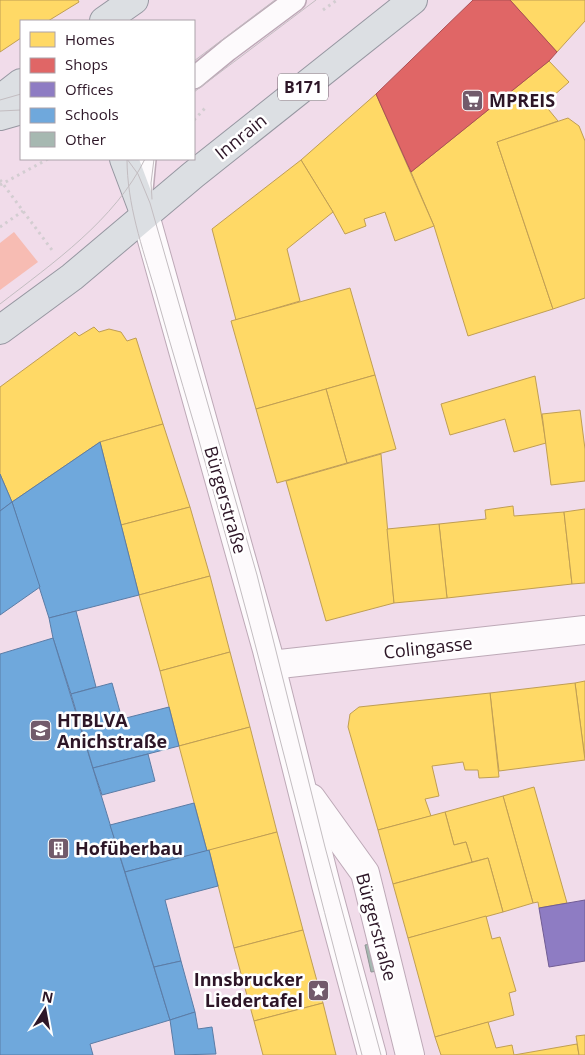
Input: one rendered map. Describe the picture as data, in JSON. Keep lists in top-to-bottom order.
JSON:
{
  "streets": {
    "main road": ["B171", "Innrain"],
    "street": ["Bürgerstraße", "Colingasse"]
  },
  "crossings": [
    ["Innrain", "Bürgerstraße"],
    ["Bürgerstraße", "Colingasse"]
  ],
  "places": {
    "supermarket": ["MPREIS"],
    "school or university": ["HTBLVA Anichstraße"],
    "building": ["Hofüberbau"],
    "place": ["Innsbrucker Liedertafel"]
  },
  "legend": [
    "Homes",
    "Shops",
    "Offices",
    "Schools",
    "Other"
  ],
  "north": "top"
}
